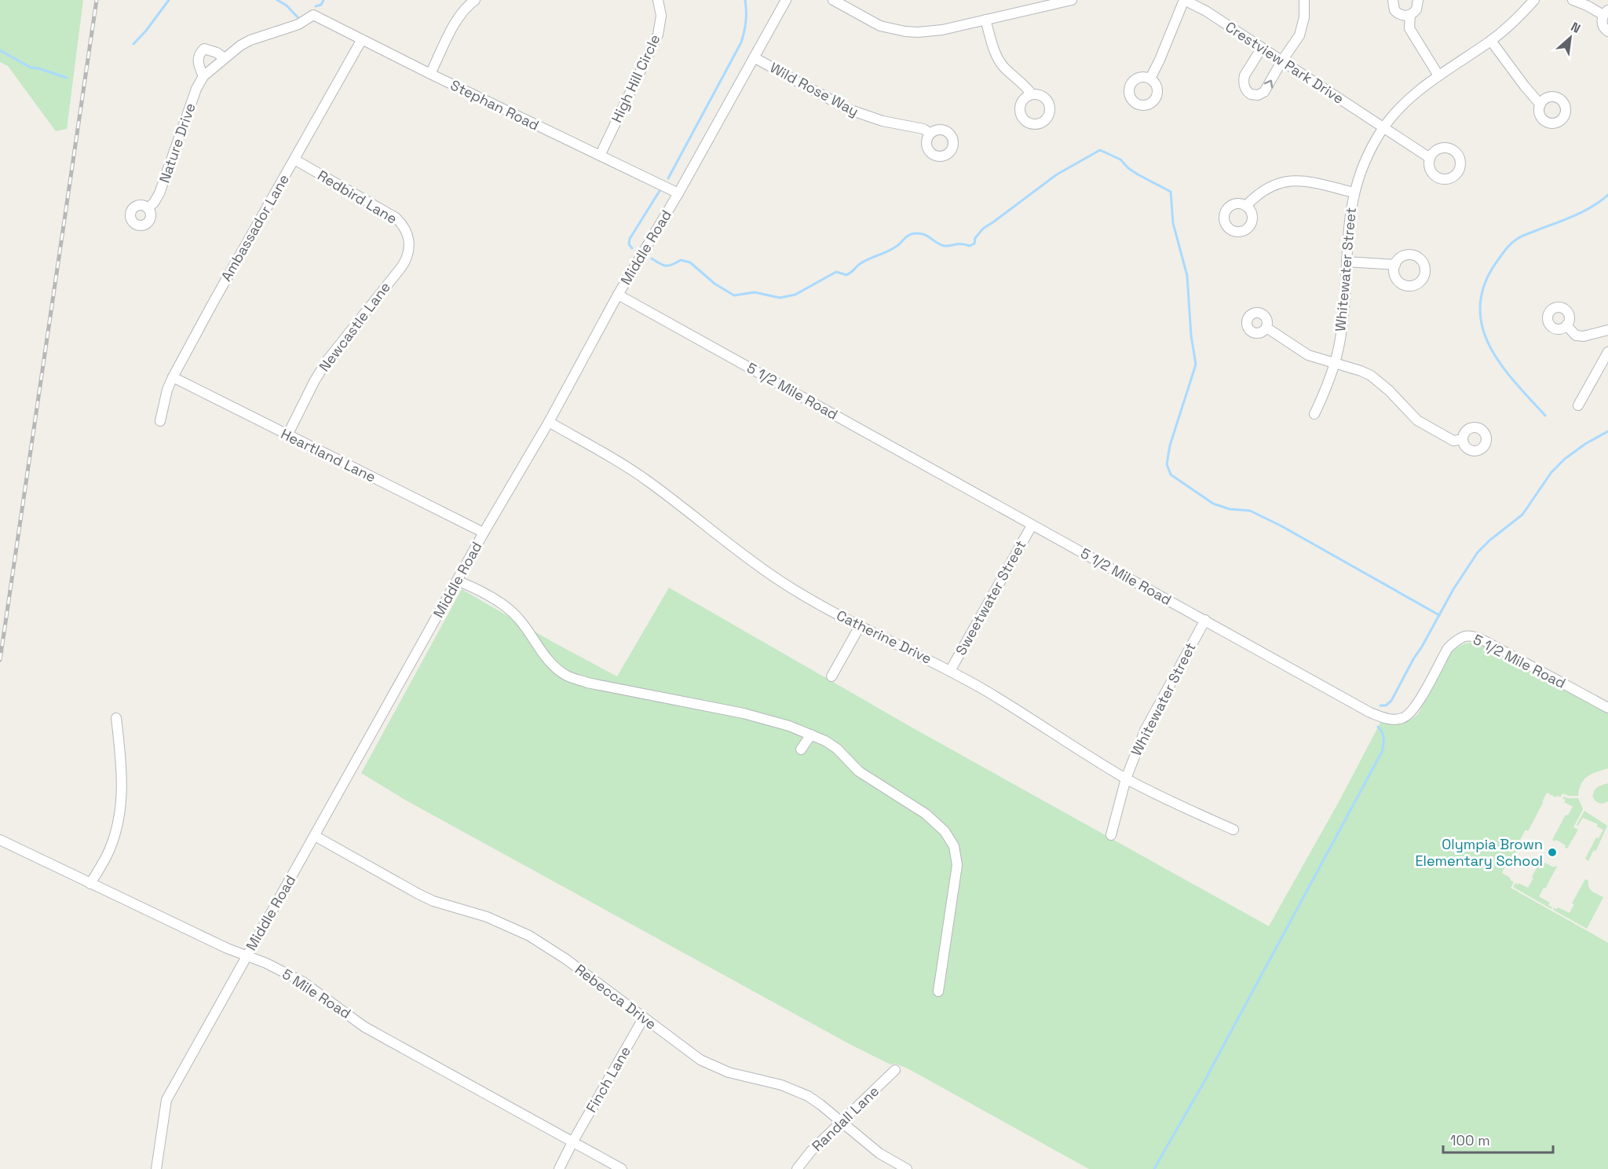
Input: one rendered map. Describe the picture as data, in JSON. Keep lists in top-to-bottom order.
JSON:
{
  "streets": {
    "street": [
      "Crestview Park Drive",
      "High Hill Circle",
      "Wild Rose Way",
      "Stephan Road",
      "Nature Drive",
      "Redbird Lane",
      "Ambassador Lane",
      "Middle Road",
      "Whitewater Street",
      "Newcastle Lane",
      "5 1/2 Mile Road",
      "Heartland Lane",
      "Sweetwater Street",
      "Catherine Drive",
      "5 Mile Road",
      "Rebecca Drive",
      "Finch Lane",
      "Randall Lane"
    ]
  },
  "crossings": [
    ["Crestview Park Drive", "Whitewater Street"],
    ["High Hill Circle", "Stephan Road"],
    ["Wild Rose Way", "Middle Road"],
    ["Stephan Road", "Nature Drive"],
    ["Stephan Road", "Ambassador Lane"],
    ["Stephan Road", "Middle Road"],
    ["Redbird Lane", "Ambassador Lane"],
    ["Redbird Lane", "Newcastle Lane"],
    ["Ambassador Lane", "Heartland Lane"],
    ["Middle Road", "5 1/2 Mile Road"],
    ["Middle Road", "Heartland Lane"],
    ["Middle Road", "Catherine Drive"],
    ["Middle Road", "5 Mile Road"],
    ["Middle Road", "Rebecca Drive"],
    ["Whitewater Street", "5 1/2 Mile Road"],
    ["Whitewater Street", "Catherine Drive"],
    ["Newcastle Lane", "Heartland Lane"],
    ["5 1/2 Mile Road", "Sweetwater Street"],
    ["Sweetwater Street", "Catherine Drive"],
    ["5 Mile Road", "Finch Lane"],
    ["Rebecca Drive", "Finch Lane"],
    ["Rebecca Drive", "Randall Lane"]
  ],
  "places": ["Olympia Brown Elementary School"],
  "scale_bar": "100 m",
  "north": "top right"
}
